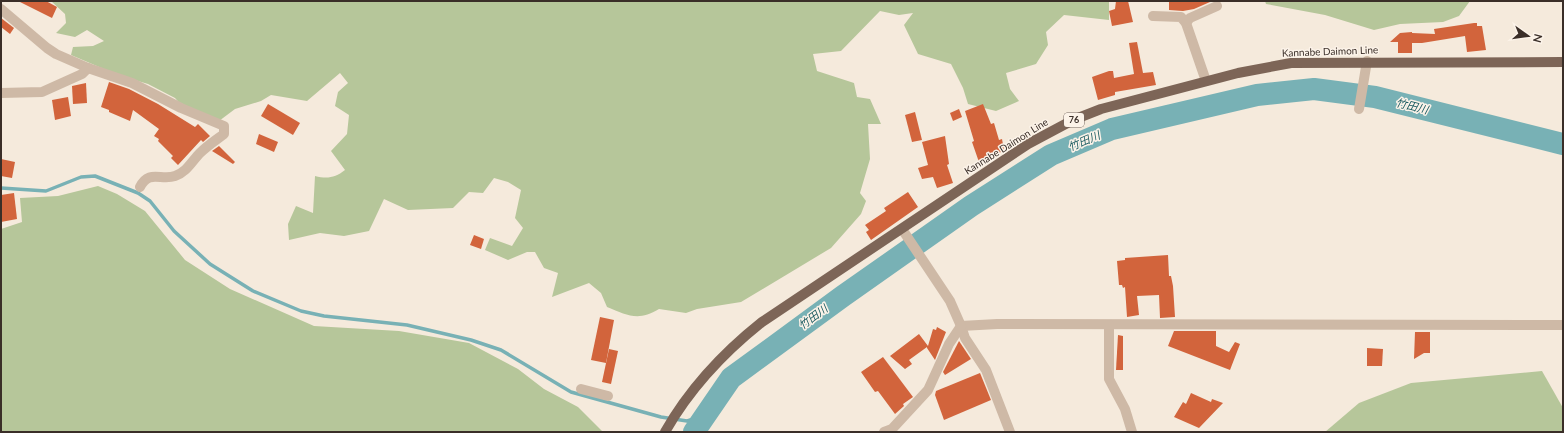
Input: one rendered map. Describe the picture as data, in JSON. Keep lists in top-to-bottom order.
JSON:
{
  "streets": {
    "main road": ["Kannabe Daimon Line", "76"]
  },
  "water": ["竹田川"],
  "north": "right"
}
